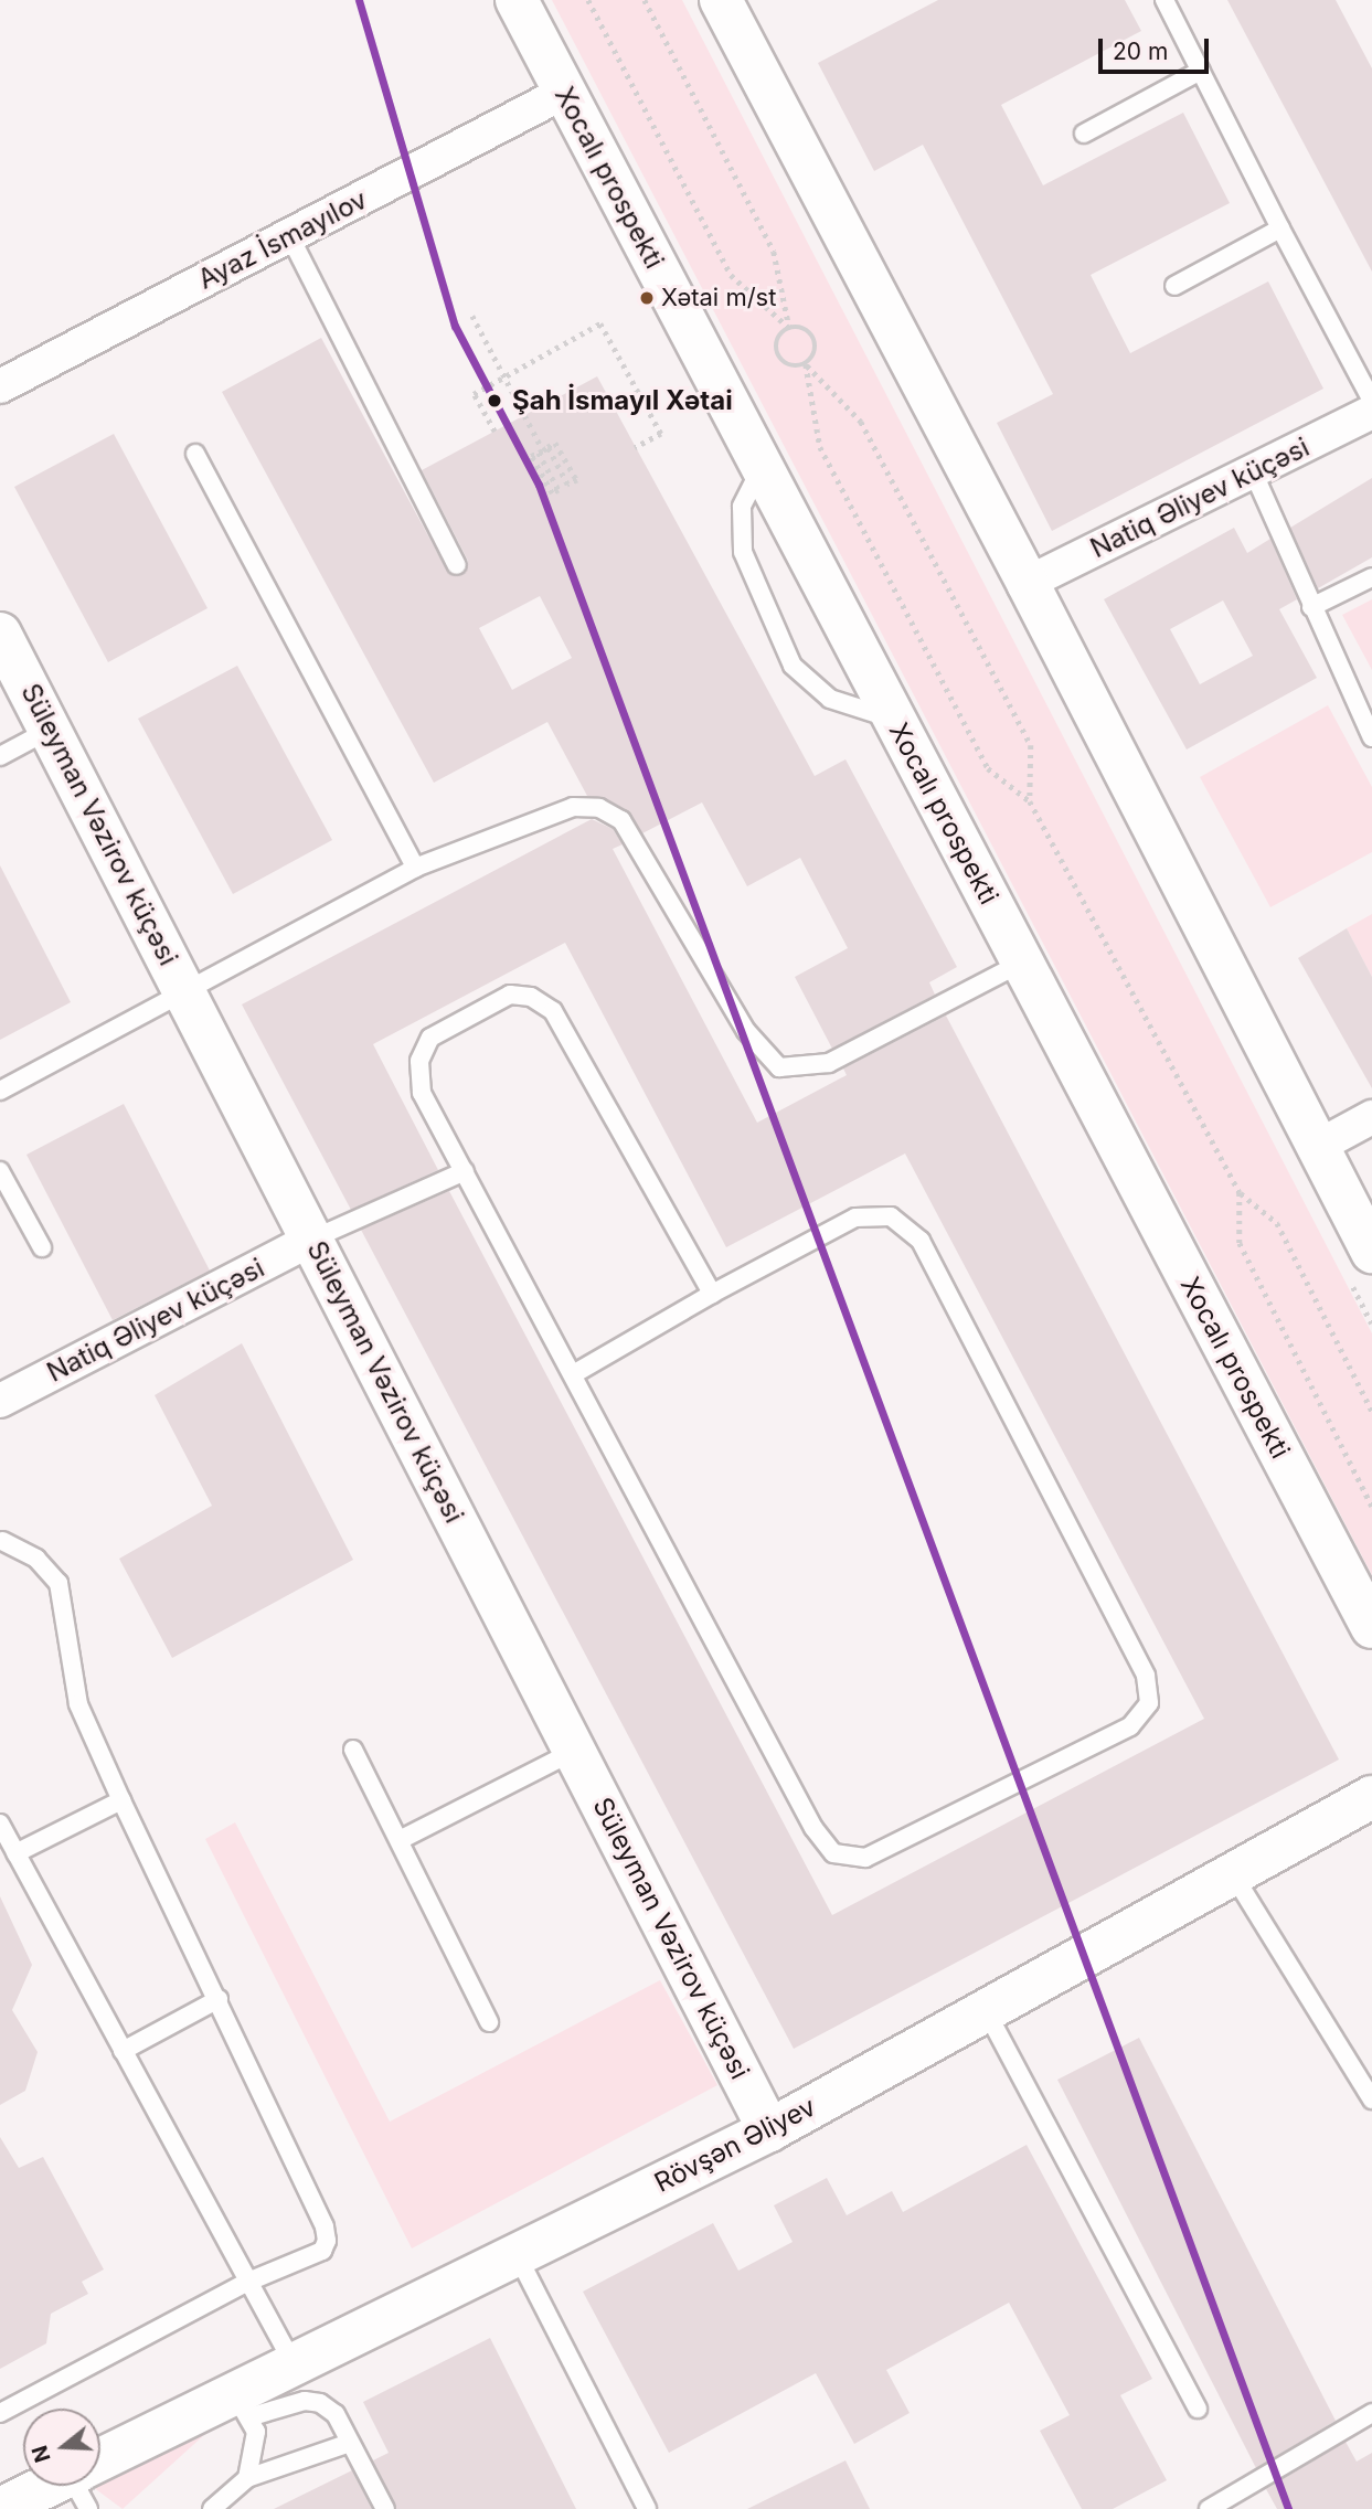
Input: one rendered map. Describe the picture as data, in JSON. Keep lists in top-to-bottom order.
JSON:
{
  "streets": {
    "main road": ["Xocalı prospekti", "Süleyman Vəzirov küçəsi", "Rövşən Əliyev"],
    "street": ["Ayaz İsmayılov", "Natiq Əliyev küçəsi"]
  },
  "crossings": [
    ["Xocalı prospekti", "Ayaz İsmayılov"],
    ["Natiq Əliyev küçəsi", "Süleyman Vəzirov küçəsi"],
    ["Süleyman Vəzirov küçəsi", "Rövşən Əliyev"]
  ],
  "places": ["Xətai m/st", "Şah İsmayıl Xətai"],
  "scale_bar": "20 m",
  "north": "left"
}
